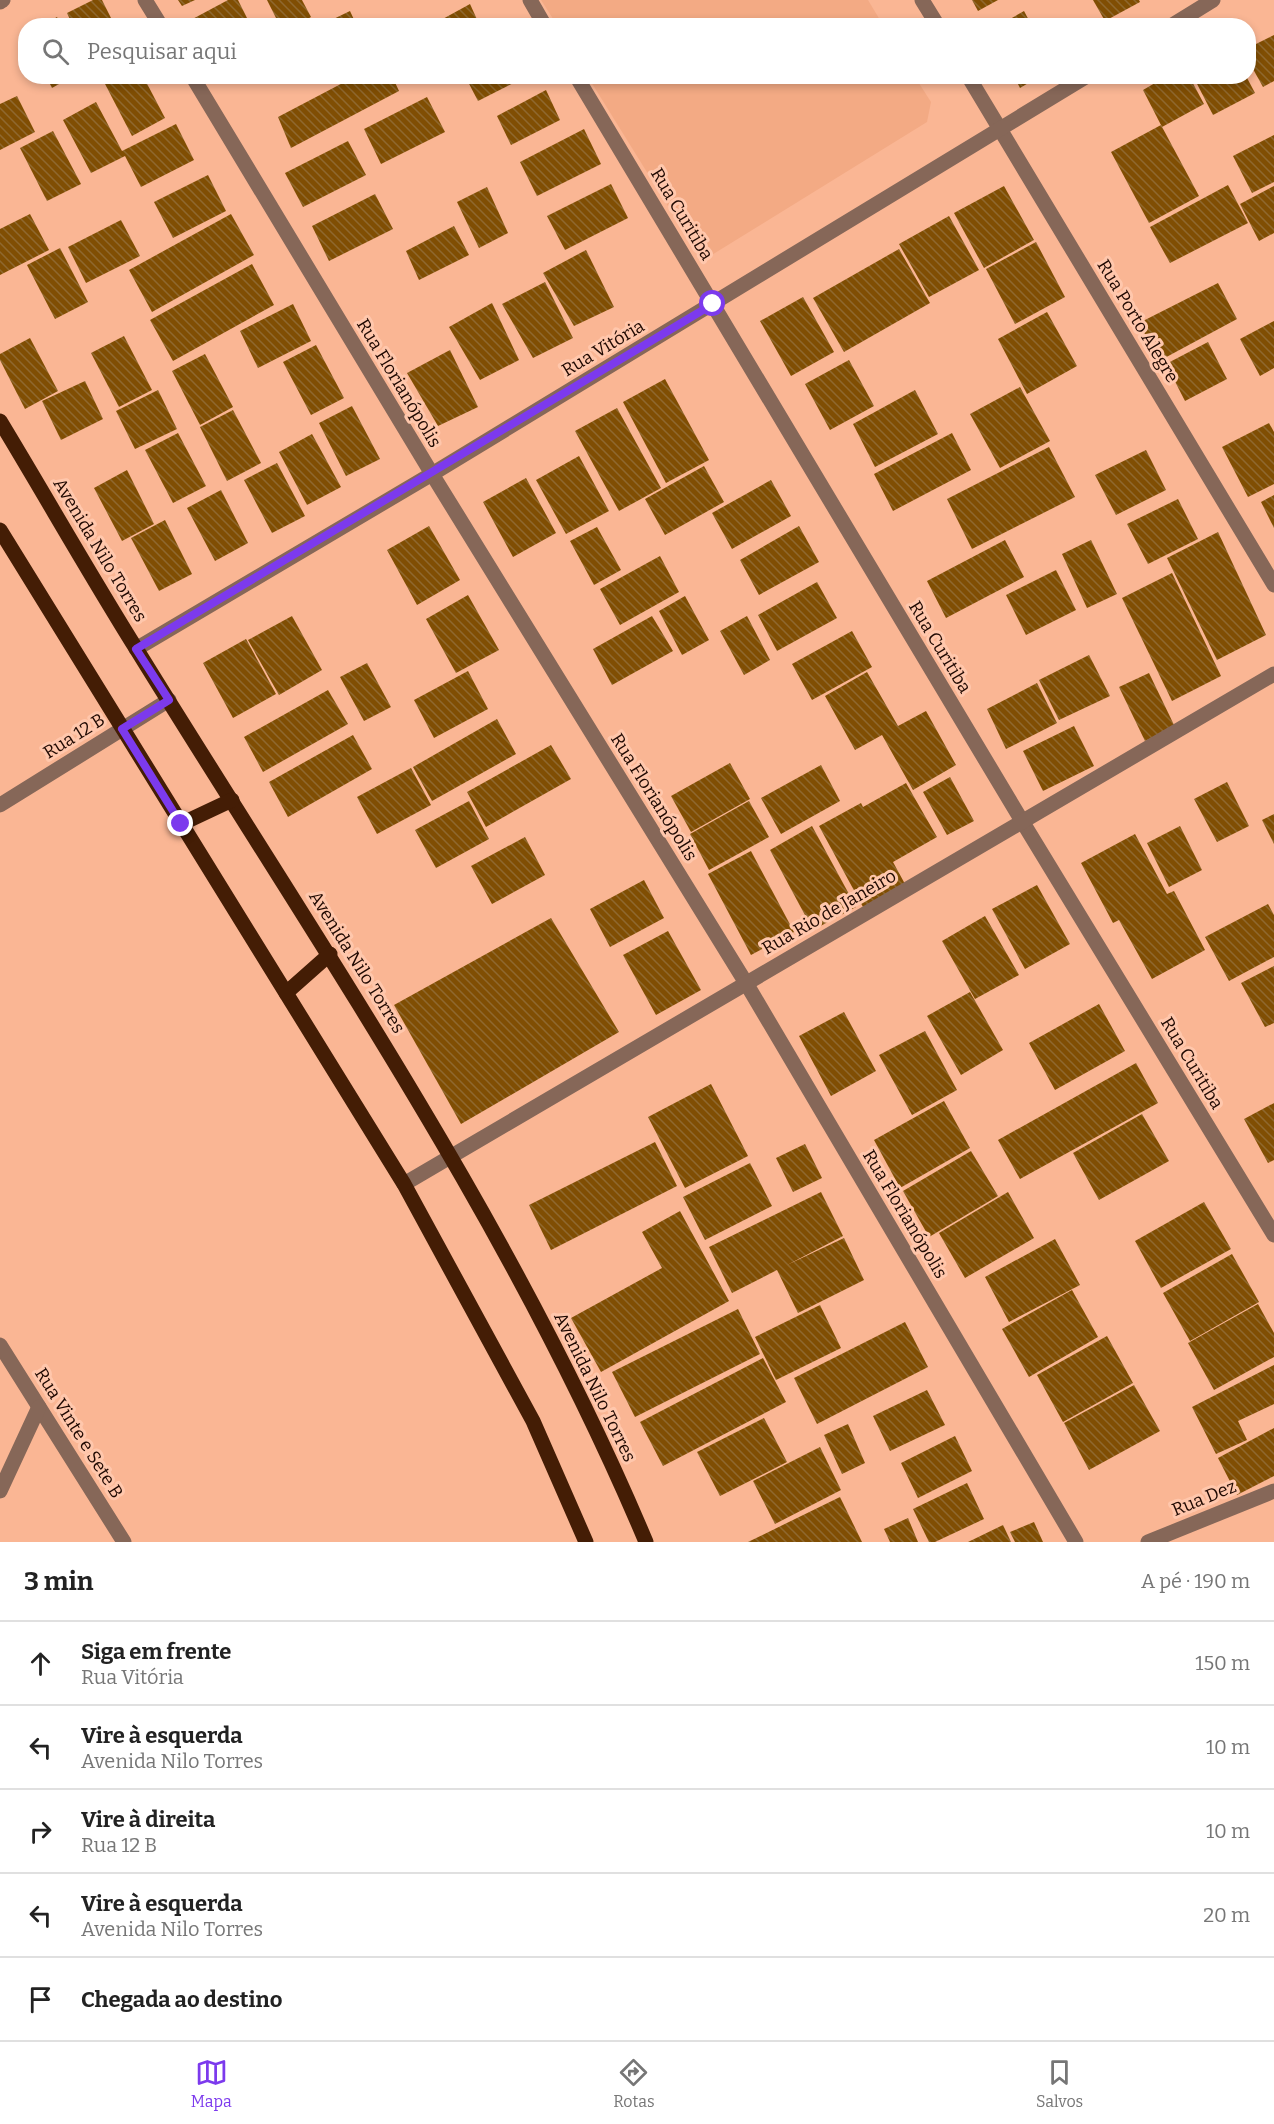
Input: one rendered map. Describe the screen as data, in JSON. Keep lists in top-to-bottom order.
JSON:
{
  "streets": {
    "main road": ["Avenida Nilo Torres"],
    "street": [
      "Rua Curitiba",
      "Rua Porto Alegre",
      "Rua Vitória",
      "Rua Florianópolis",
      "Rua 12 B",
      "Rua Rio de Janeiro",
      "Rua Vinte e Sete B",
      "Rua Dez"
    ]
  },
  "crossings": [
    ["Rua Curitiba", "Rua Vitória"],
    ["Rua Curitiba", "Rua Rio de Janeiro"],
    ["Rua Porto Alegre", "Rua Vitória"],
    ["Rua Vitória", "Rua Florianópolis"],
    ["Rua Vitória", "Avenida Nilo Torres"],
    ["Rua Florianópolis", "Rua Rio de Janeiro"],
    ["Avenida Nilo Torres", "Rua 12 B"],
    ["Avenida Nilo Torres", "Rua Rio de Janeiro"]
  ],
  "page": {
    "search": "Pesquisar aqui",
    "heading": ["3 min", "A pé · 190 m"],
    "list": [
      ["Siga em frente", "Rua Vitória", "150 m"],
      ["Vire à esquerda", "Avenida Nilo Torres", "10 m"],
      ["Vire à direita", "Rua 12 B", "10 m"],
      ["Vire à esquerda", "Avenida Nilo Torres", "20 m"],
      "Chegada ao destino"
    ],
    "nav": ["Mapa", "Rotas", "Salvos"]
  }
}
